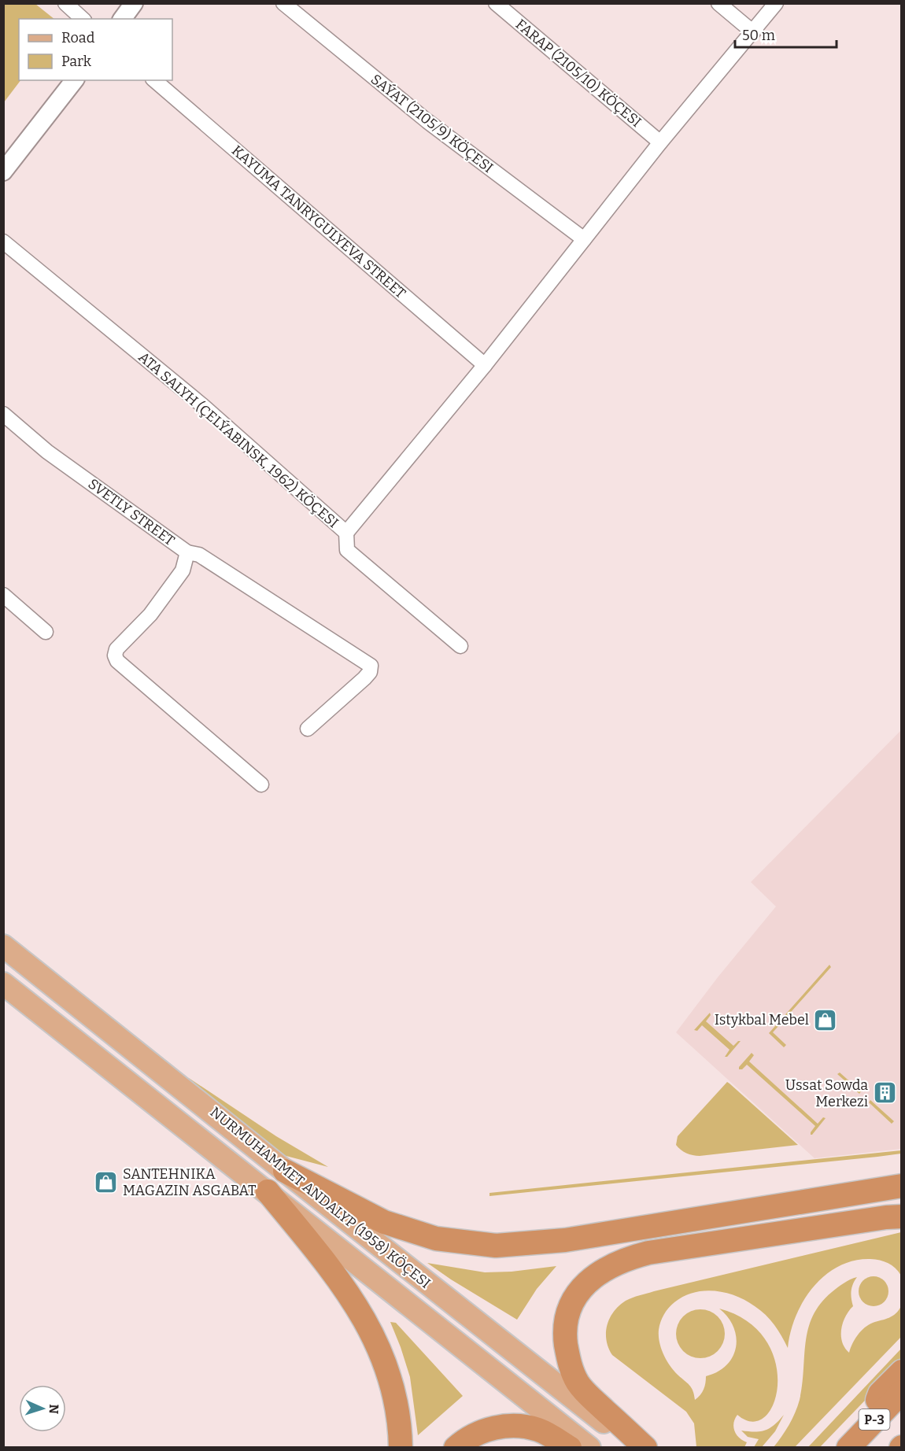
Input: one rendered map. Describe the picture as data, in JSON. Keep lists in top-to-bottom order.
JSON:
{
  "streets": {
    "highway": ["P-3"],
    "main road": ["NURMUHAMMET ANDALYP (1958) KÖÇESI"],
    "street": [
      "FARAP (2105/10) KÖÇESI",
      "SAÝAT (2105/9) KÖÇESI",
      "KAYUMA TANRYGULYEVA STREET",
      "ATA SALYH (ÇELÝABINSK, 1962) KÖÇESI",
      "SVETLY STREET"
    ]
  },
  "places": {
    "shop": ["Istykbal Mebel", "SANTEHNIKA MAGAZIN ASGABAT"],
    "building": ["Ussat Sowda Merkezi"]
  },
  "legend": ["Road", "Park"],
  "scale_bar": "50 m",
  "north": "right"
}
